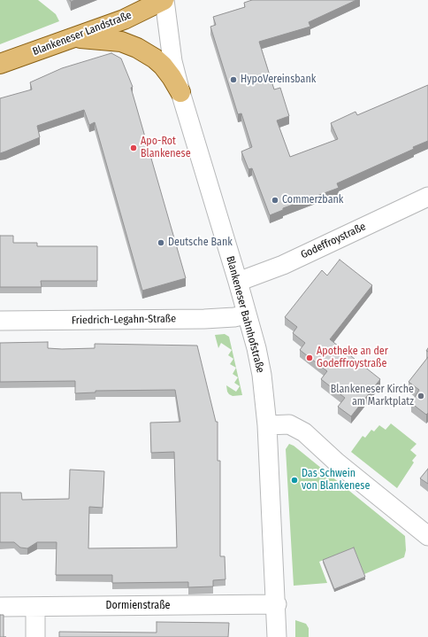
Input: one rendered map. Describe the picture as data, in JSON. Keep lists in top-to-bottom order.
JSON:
{
  "streets": {
    "main road": ["Blankeneser Landstraße"],
    "street": [
      "Godeffroystraße",
      "Blankeneser Bahnhofstraße",
      "Friedrich-Legahn-Straße",
      "Dormienstraße"
    ]
  },
  "crossings": [
    ["Blankeneser Landstraße", "Blankeneser Bahnhofstraße"],
    ["Godeffroystraße", "Blankeneser Bahnhofstraße"],
    ["Blankeneser Bahnhofstraße", "Friedrich-Legahn-Straße"],
    ["Blankeneser Bahnhofstraße", "Dormienstraße"]
  ],
  "places": [
    "HypoVereinsbank",
    "Apo-Rot Blankenese",
    "Commerzbank",
    "Deutsche Bank",
    "Apotheke an der Godeffroystraße",
    "Blankeneser Kirche am Marktplatz",
    "Das Schwein von Blankenese"
  ]
}
